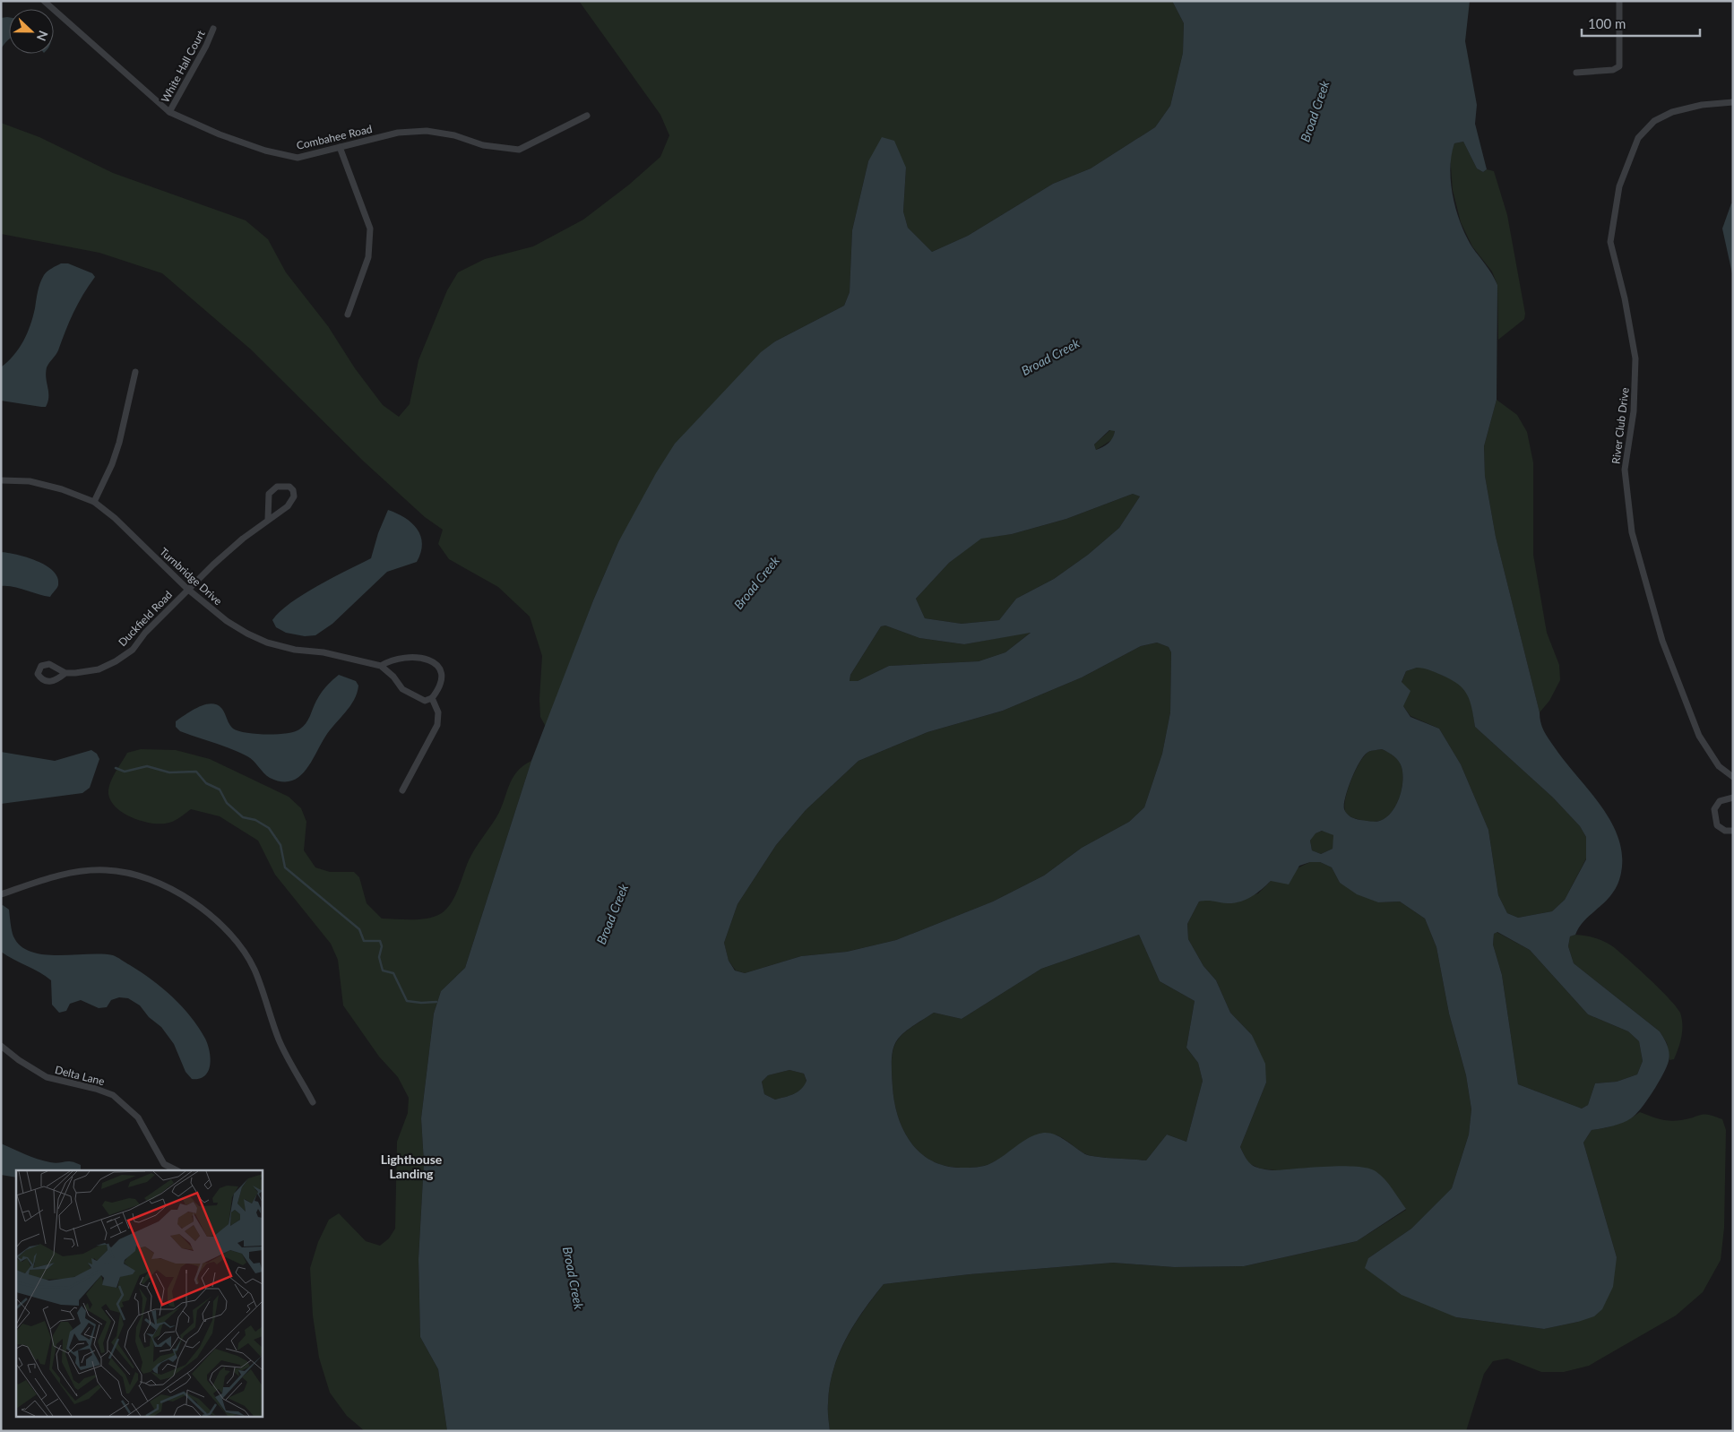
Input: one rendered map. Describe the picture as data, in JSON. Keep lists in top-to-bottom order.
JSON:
{
  "streets": {
    "street": [
      "White Hall Court",
      "Combahee Road",
      "River Club Drive",
      "Turnbridge Drive",
      "Duckfield Road",
      "Delta Lane"
    ]
  },
  "crossings": [
    ["White Hall Court", "Combahee Road"],
    ["Turnbridge Drive", "Duckfield Road"]
  ],
  "districts": ["Lighthouse Landing"],
  "water": ["Broad Creek"],
  "scale_bar": "100 m",
  "north": "right"
}
